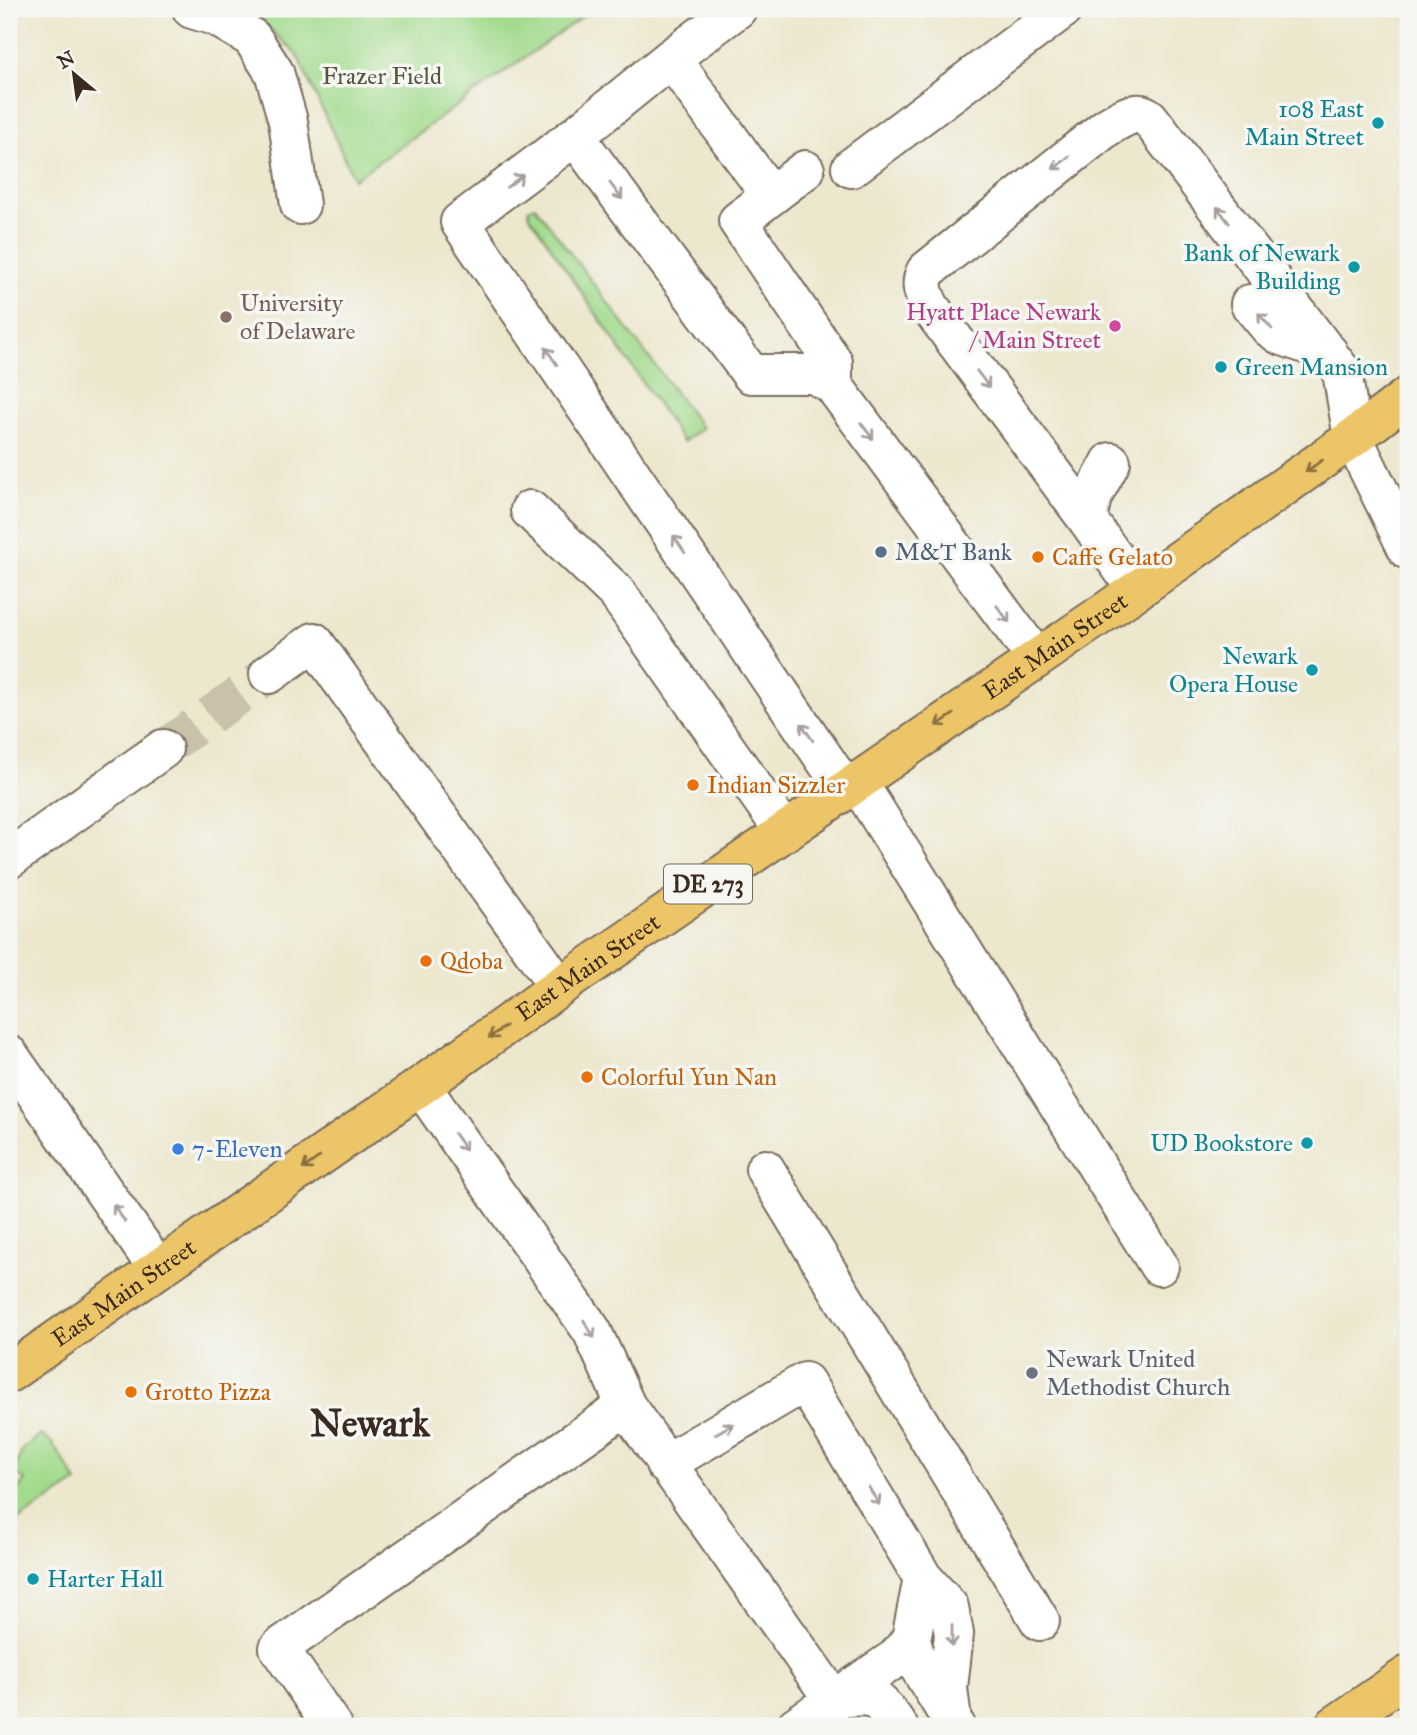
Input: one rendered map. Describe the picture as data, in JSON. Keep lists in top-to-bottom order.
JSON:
{
  "streets": {
    "main road": ["East Main Street", "DE 273"]
  },
  "one_way": ["East Main Street"],
  "districts": ["Newark"],
  "parks": ["Frazer Field"],
  "places": [
    "108 East Main Street",
    "Bank of Newark Building",
    "University of Delaware",
    "Hyatt Place Newark / Main Street",
    "Green Mansion",
    "M&T Bank",
    "Caffe Gelato",
    "Newark Opera House",
    "Indian Sizzler",
    "Qdoba",
    "Colorful Yun Nan",
    "UD Bookstore",
    "7-Eleven",
    "Newark United Methodist Church",
    "Grotto Pizza",
    "Harter Hall"
  ],
  "north": "top left"
}
